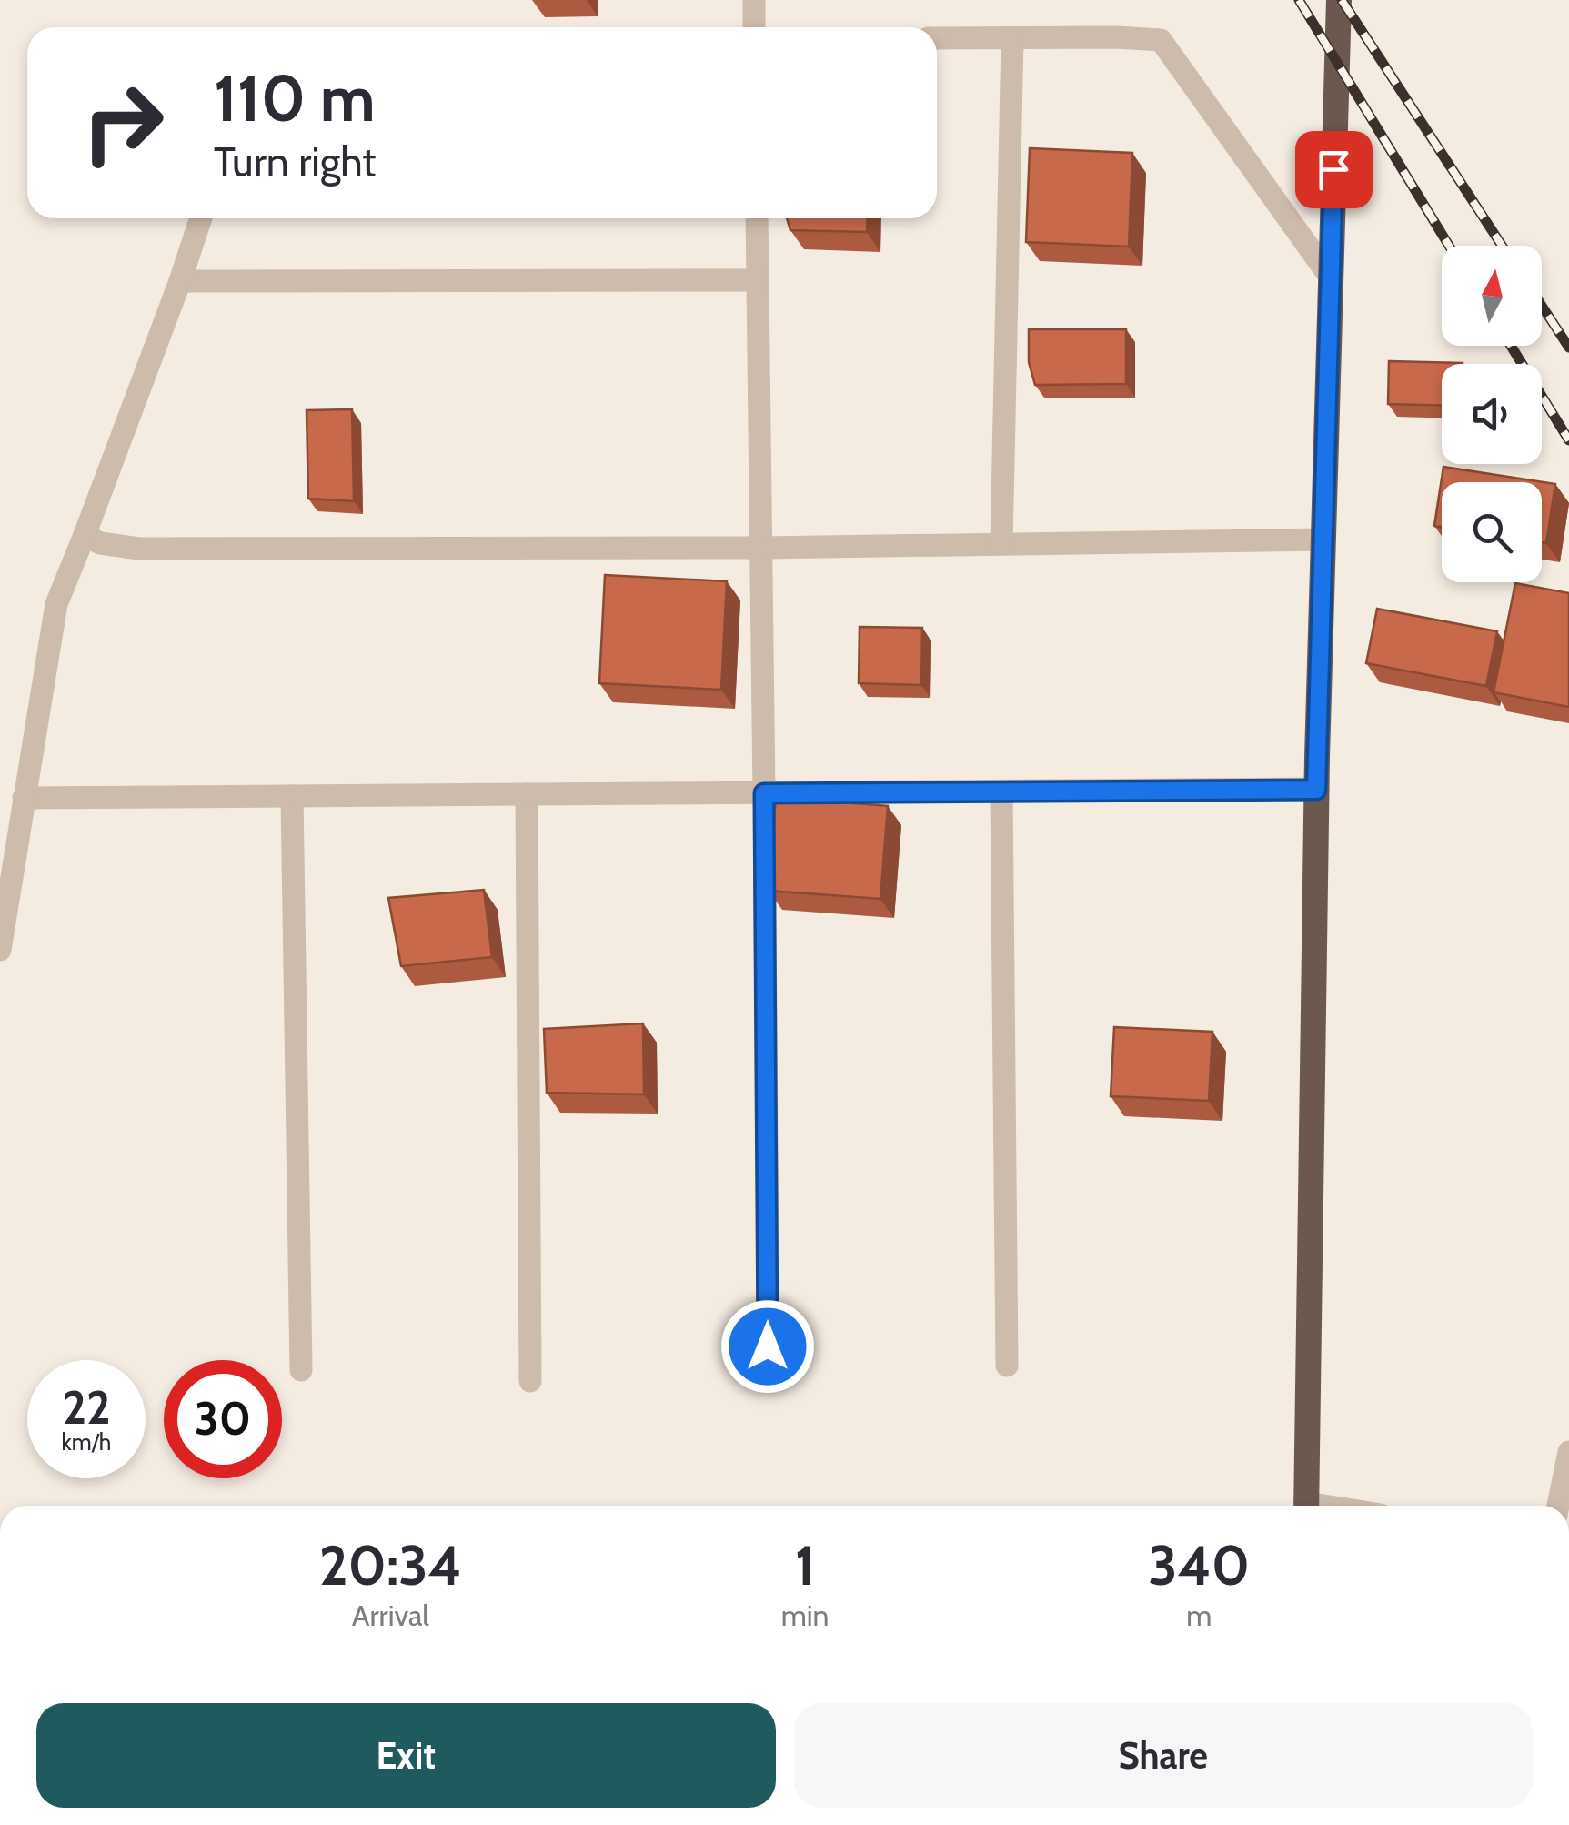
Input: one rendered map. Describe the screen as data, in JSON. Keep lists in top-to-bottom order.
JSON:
{
  "north": "top",
  "page": {
    "turn": ["110 m", "Turn right"],
    "speed": "22 km/h",
    "limit": "30",
    "eta": [
      "20:34",
      "Arrival",
      "1",
      "min",
      "340",
      "m"
    ],
    "buttons": ["Exit", "Share"]
  }
}
